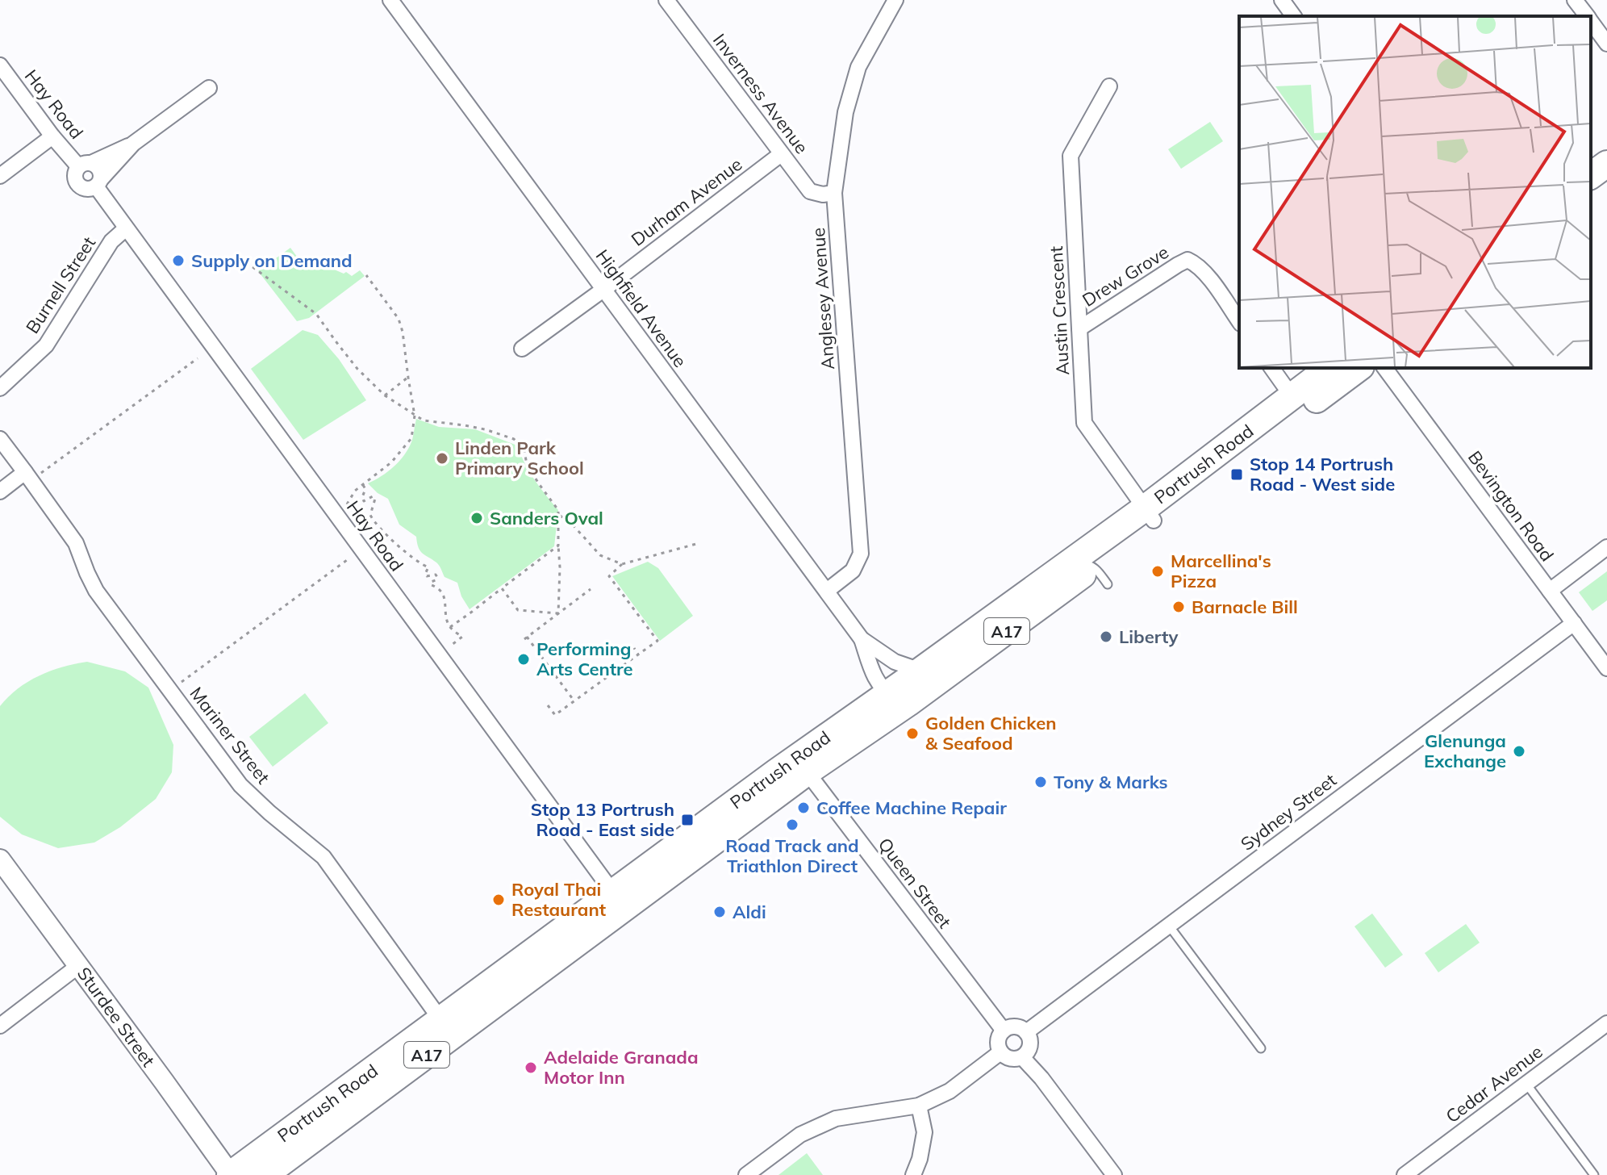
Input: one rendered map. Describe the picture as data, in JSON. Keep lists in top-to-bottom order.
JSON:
{
  "streets": {
    "highway": ["Portrush Road", "A17"],
    "street": [
      "Inverness Avenue",
      "Hay Road",
      "Durham Avenue",
      "Drew Grove",
      "Burnell Street",
      "Anglesey Avenue",
      "Highfield Avenue",
      "Austin Crescent",
      "Bevington Road",
      "Mariner Street",
      "Sydney Street",
      "Queen Street",
      "Sturdee Street",
      "Cedar Avenue"
    ]
  },
  "crossings": [
    ["Inverness Avenue", "Durham Avenue"],
    ["Inverness Avenue", "Anglesey Avenue"],
    ["Hay Road", "Burnell Street"],
    ["Hay Road", "Portrush Road"],
    ["Durham Avenue", "Highfield Avenue"],
    ["Drew Grove", "Austin Crescent"],
    ["Anglesey Avenue", "Highfield Avenue"],
    ["Highfield Avenue", "Portrush Road"],
    ["Austin Crescent", "Portrush Road"],
    ["Portrush Road", "Mariner Street"],
    ["Portrush Road", "Queen Street"],
    ["Portrush Road", "Sturdee Street"],
    ["Bevington Road", "Sydney Street"],
    ["Sydney Street", "Queen Street"]
  ],
  "places": {
    "other": [
      "Supply on Demand",
      "Linden Park Primary School",
      "Sanders Oval",
      "Marcellina's Pizza",
      "Barnacle Bill",
      "Liberty",
      "Performing Arts Centre",
      "Golden Chicken & Seafood",
      "Glenunga Exchange",
      "Tony & Marks",
      "Coffee Machine Repair",
      "Road Track and Triathlon Direct",
      "Royal Thai Restaurant",
      "Aldi",
      "Adelaide Granada Motor Inn"
    ],
    "transit": ["Stop 14 Portrush Road - West side", "Stop 13 Portrush Road - East side"]
  }
}
